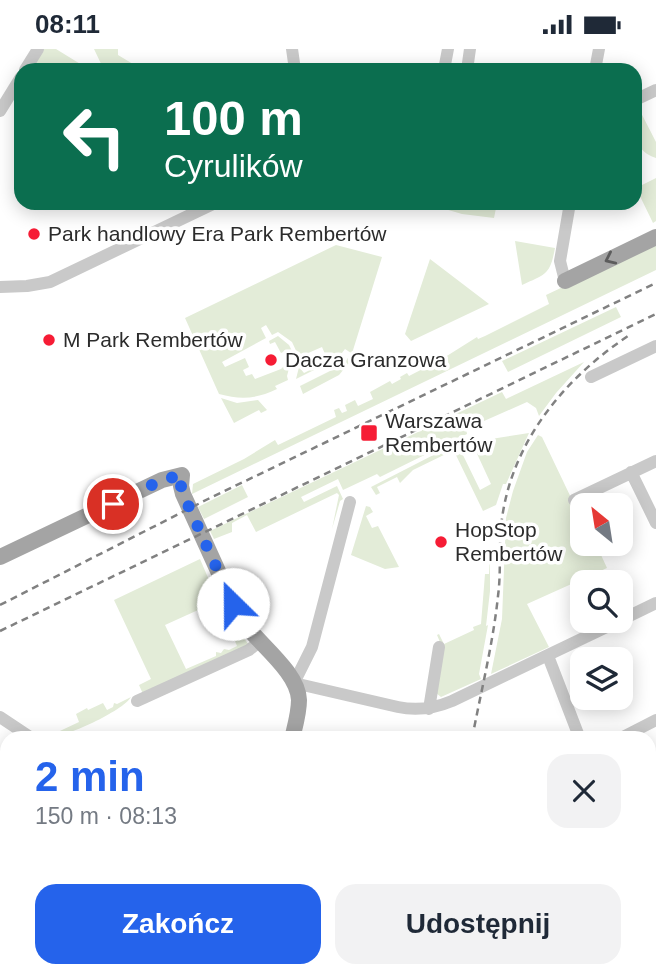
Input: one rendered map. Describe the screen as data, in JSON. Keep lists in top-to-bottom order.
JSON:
{
  "places": {
    "other": [
      "Park handlowy Era Park Rembertów",
      "M Park Rembertów",
      "Dacza Granzowa",
      "HopStop Rembertów"
    ],
    "transit": ["Warszawa Rembertów"]
  },
  "north": "top left",
  "page": {
    "status": "08:11",
    "turn": ["100 m", "Cyrulików"],
    "heading": ["2 min", "150 m · 08:13"],
    "buttons": ["Zakończ", "Udostępnij"]
  }
}
